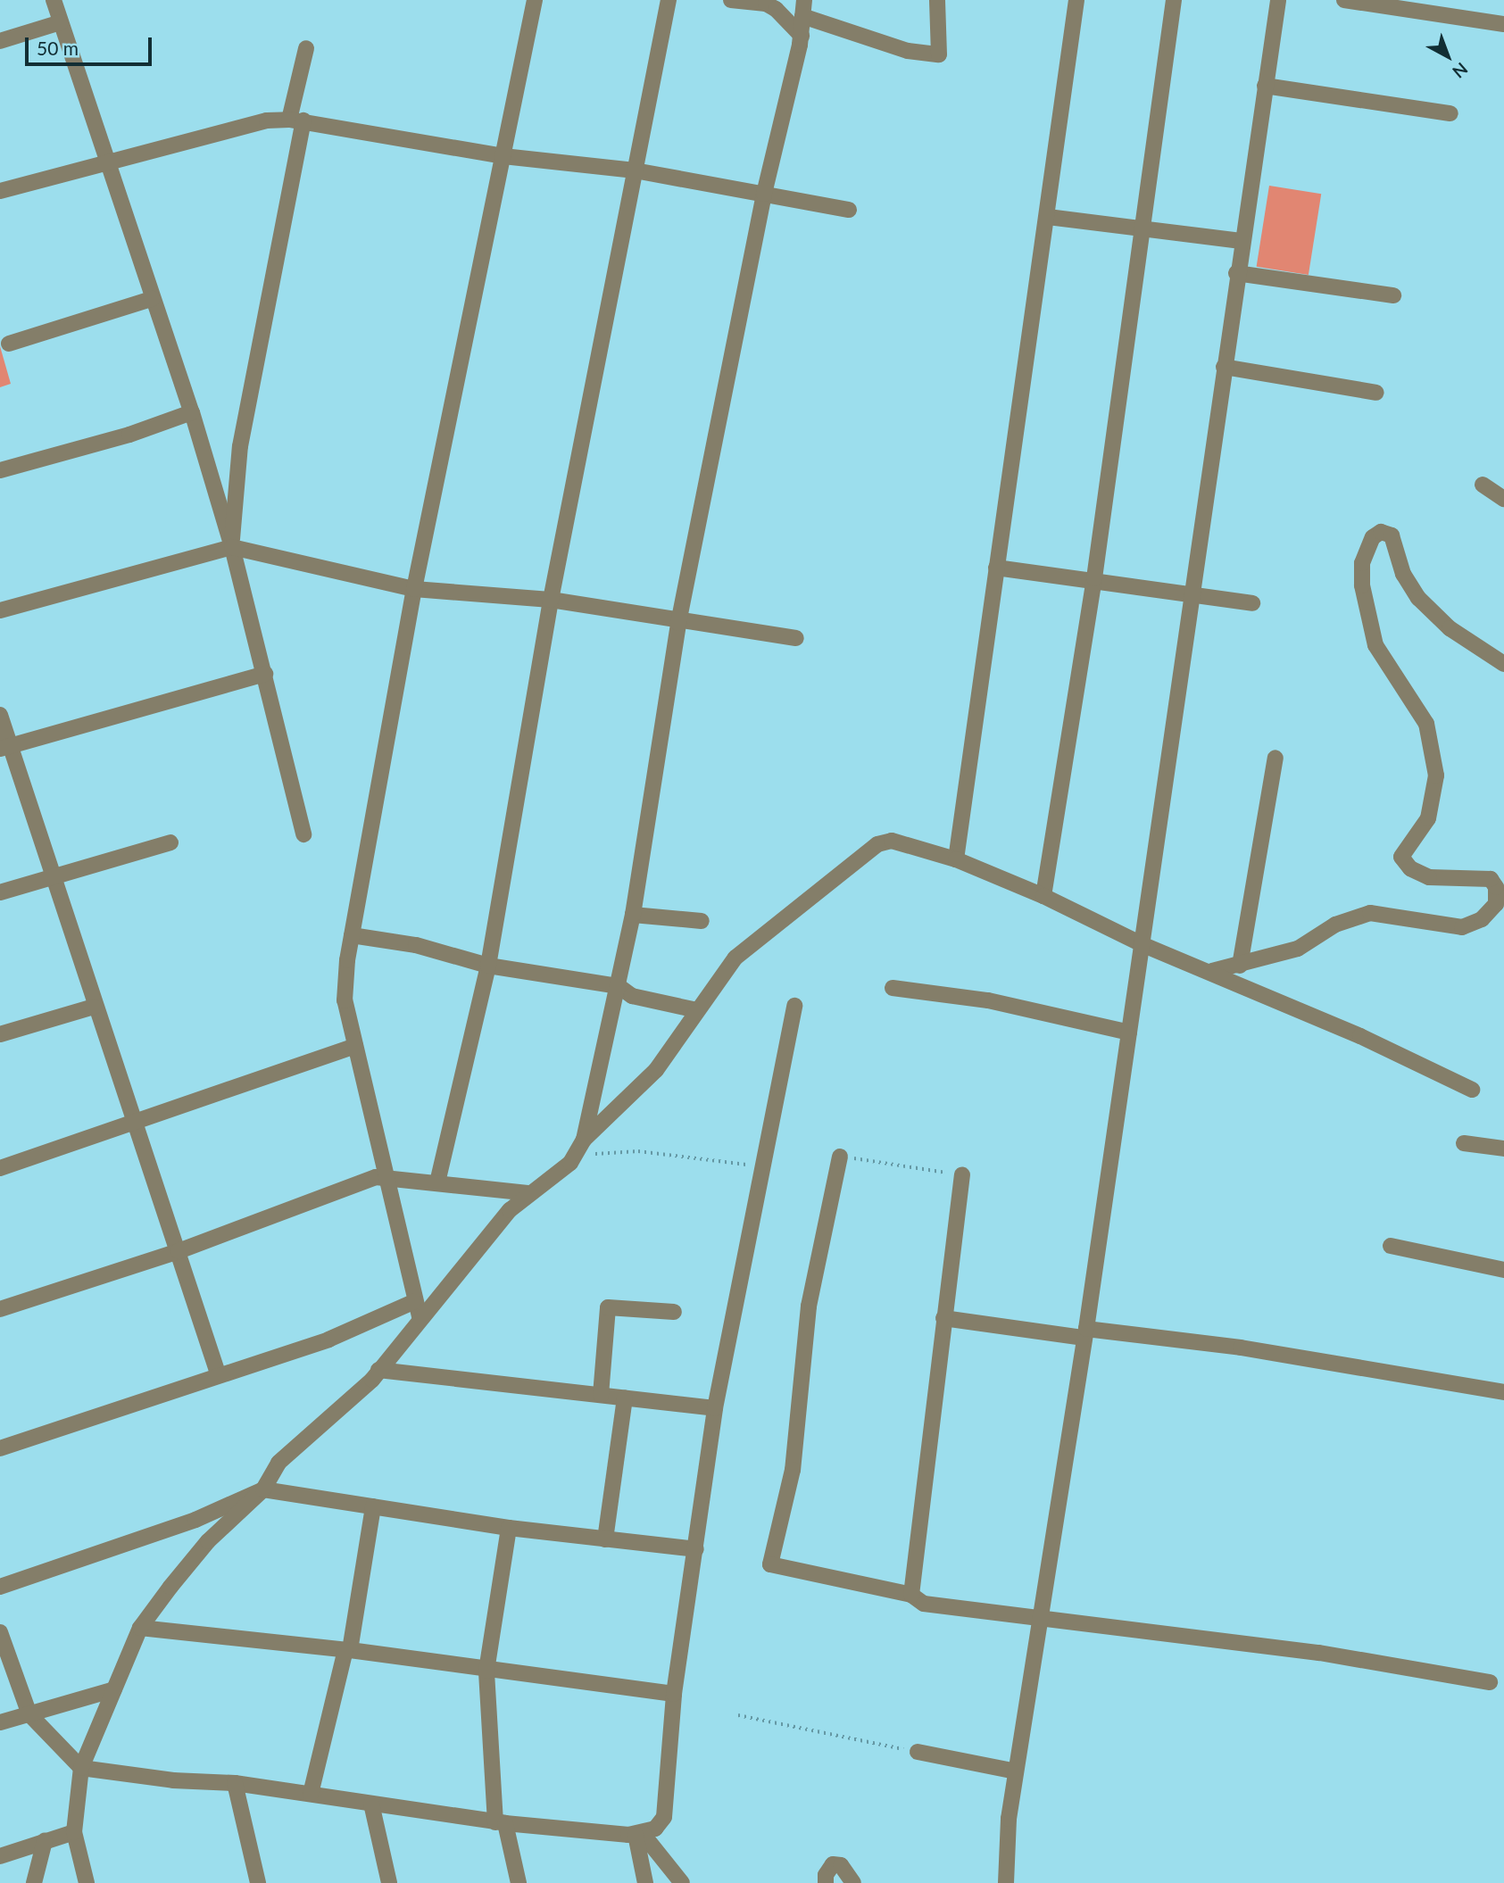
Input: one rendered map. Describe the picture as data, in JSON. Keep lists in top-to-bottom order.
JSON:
{
  "scale_bar": "50 m",
  "north": "bottom right"
}
